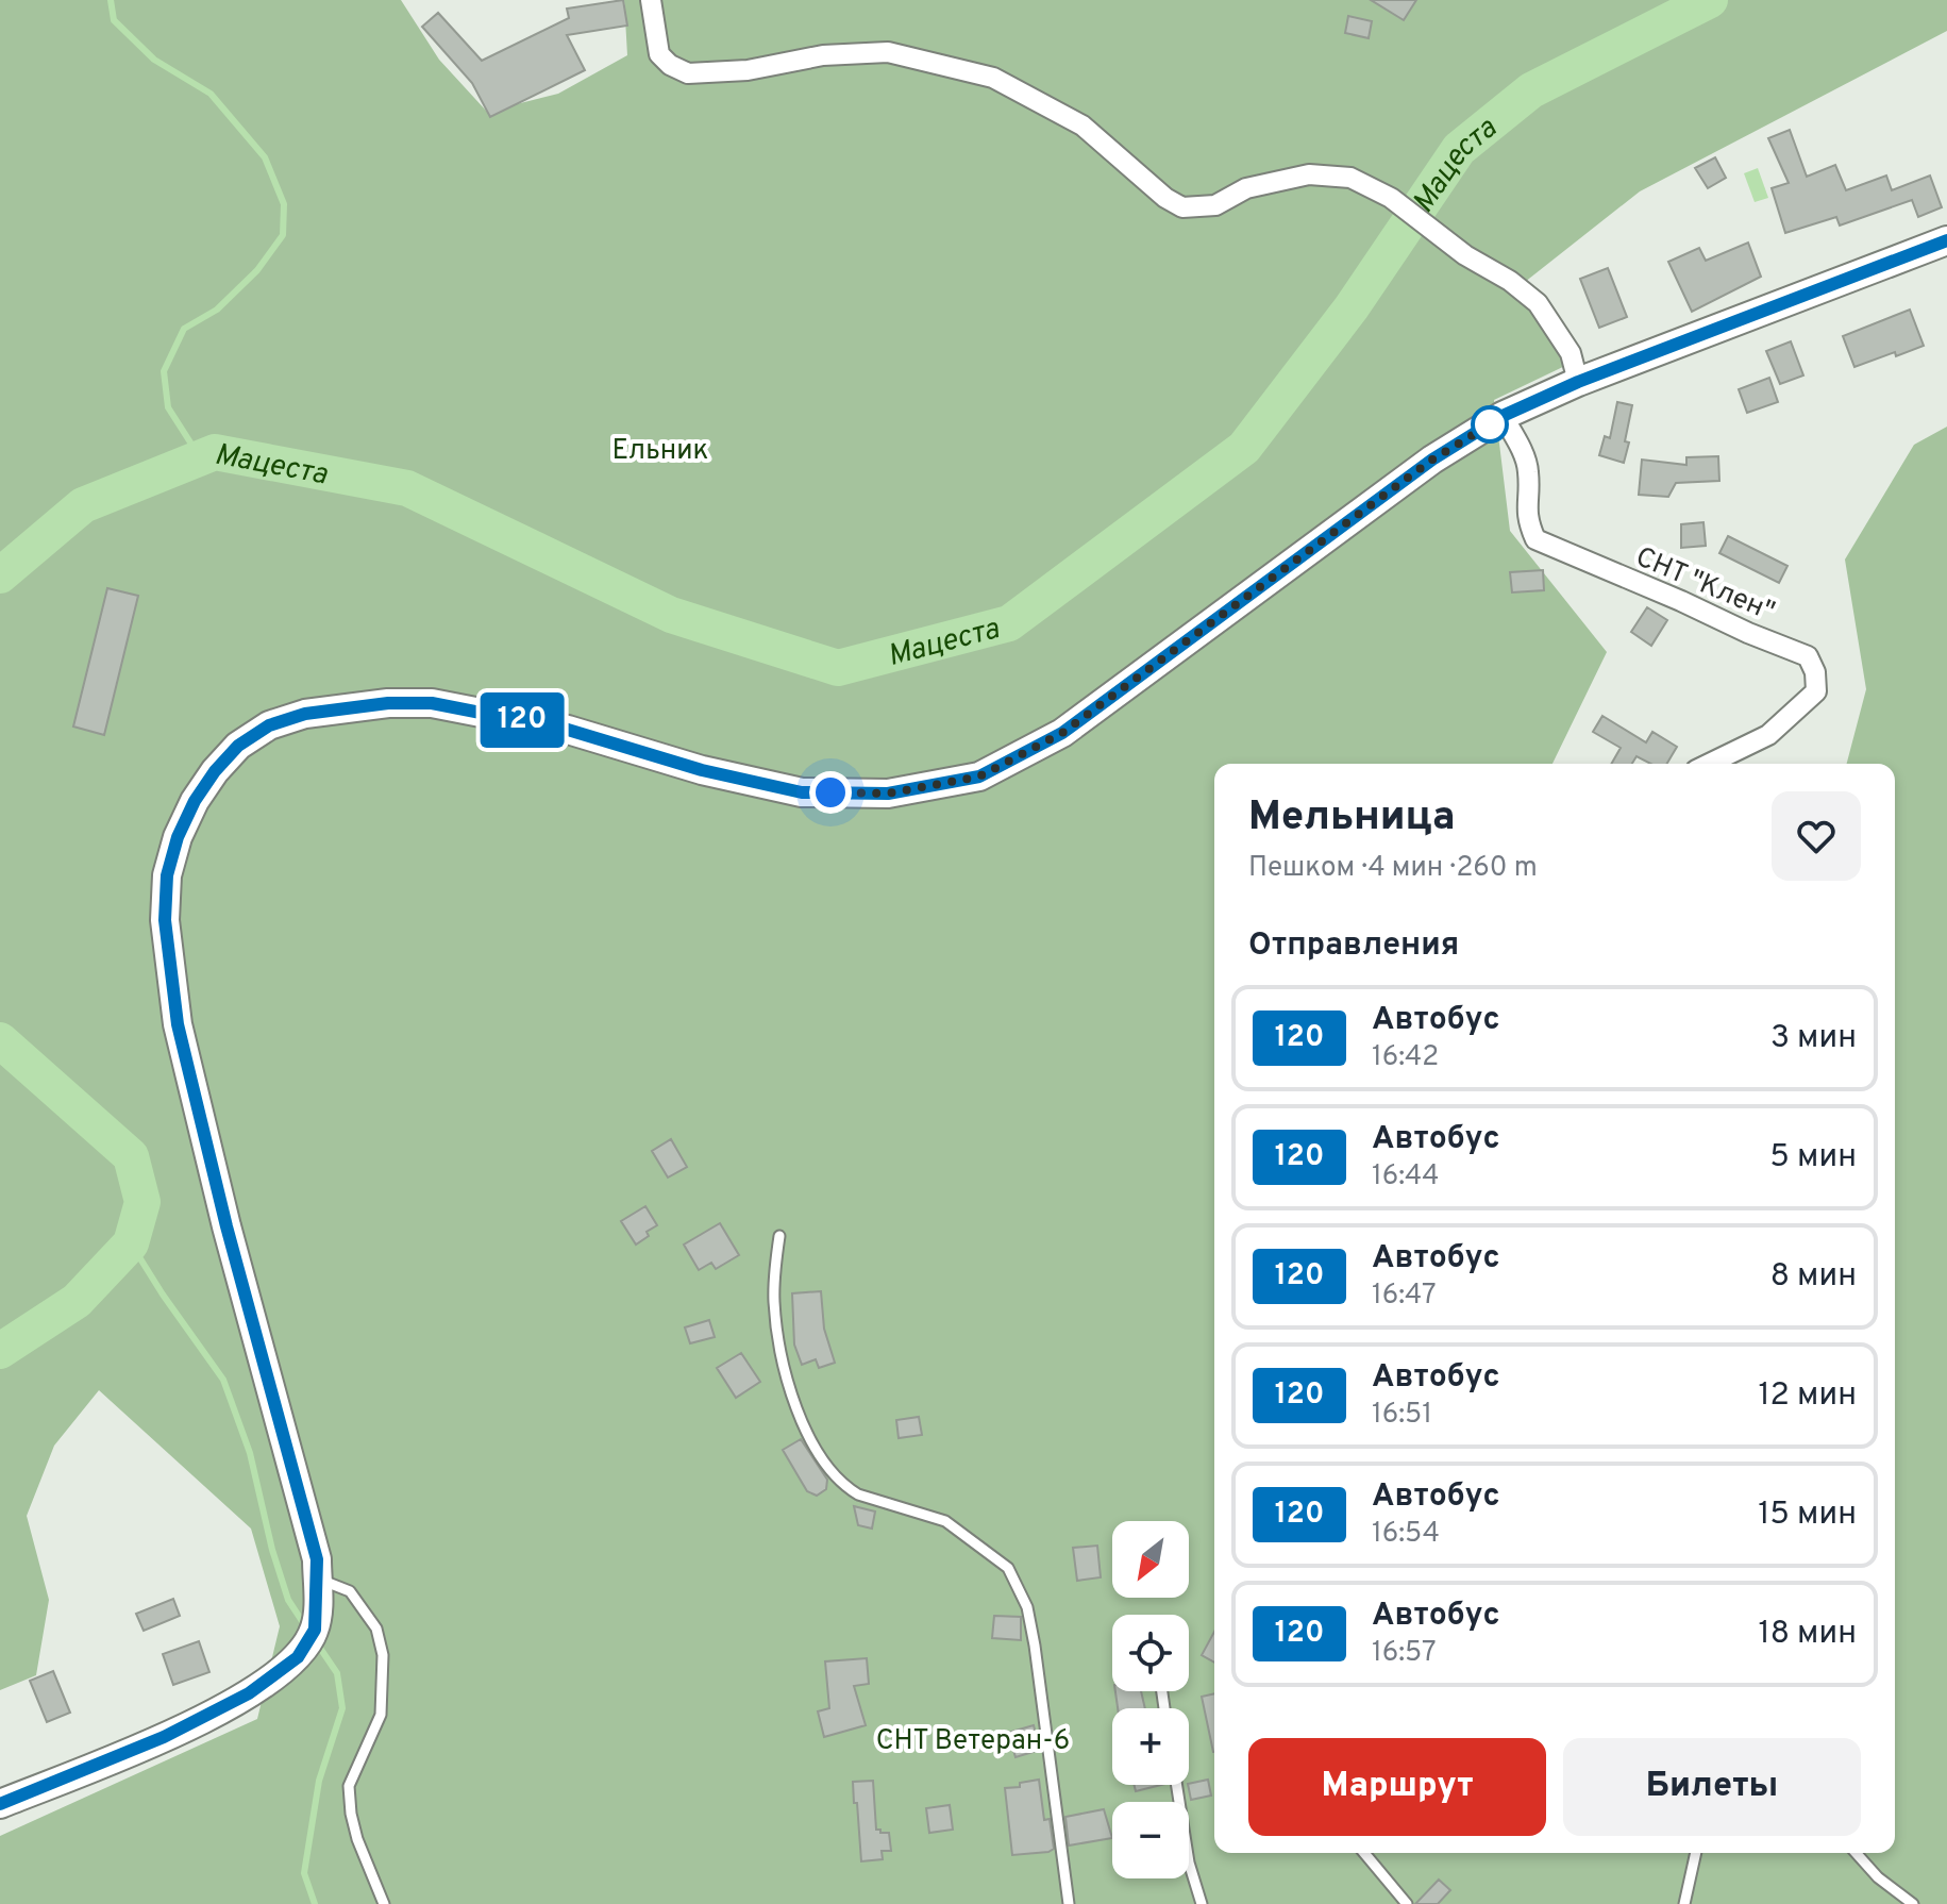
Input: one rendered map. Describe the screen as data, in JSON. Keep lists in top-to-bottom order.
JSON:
{
  "streets": {
    "street": ["СНТ \"Клен\""]
  },
  "water": ["Мацеста"],
  "parks": ["Ельник", "СНТ Ветеран-6"],
  "lines": ["bus line 120"],
  "north": "bottom left",
  "page": {
    "on_map": "120",
    "heading": [
      ["Мельница", "Пешком · 4 мин · 260 m"],
      "Отправления"
    ],
    "list": [
      {
        "mark": "120",
        "name": "Автобус",
        "note": "16:42",
        "value": "3 мин"
      },
      {
        "mark": "120",
        "name": "Автобус",
        "note": "16:44",
        "value": "5 мин"
      },
      {
        "mark": "120",
        "name": "Автобус",
        "note": "16:47",
        "value": "8 мин"
      },
      {
        "mark": "120",
        "name": "Автобус",
        "note": "16:51",
        "value": "12 мин"
      },
      {
        "mark": "120",
        "name": "Автобус",
        "note": "16:54",
        "value": "15 мин"
      },
      {
        "mark": "120",
        "name": "Автобус",
        "note": "16:57",
        "value": "18 мин"
      }
    ],
    "map_buttons": ["+", "−"],
    "buttons": ["Маршрут", "Билеты"]
  }
}
